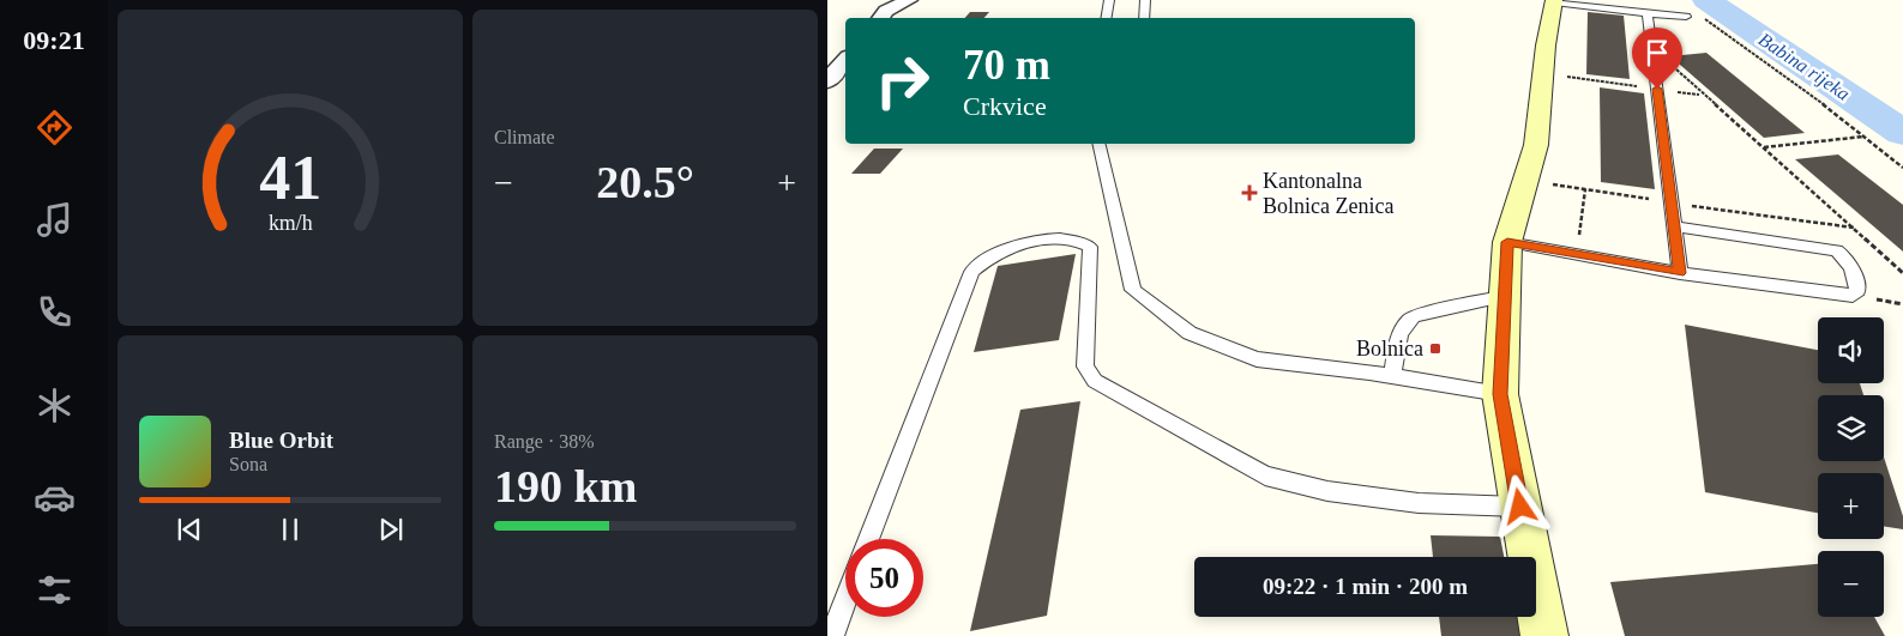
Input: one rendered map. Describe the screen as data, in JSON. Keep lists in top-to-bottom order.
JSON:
{
  "water": ["Babina rijeka"],
  "places": {
    "health": ["Kantonalna Bolnica Zenica"],
    "transit": ["Bolnica"]
  },
  "page": {
    "tabs": "09:21",
    "tile": [
      "Climate",
      ["Range · 38%", "190 km"]
    ],
    "turn": ["70 m", "Crkvice"],
    "heat": ["−", "20.5°", "+"],
    "map_buttons": ["+", "−"],
    "song": ["Blue Orbit", "Sona"],
    "limit": "50",
    "trip": "09:22 · 1 min · 200 m",
    "gauge": ["41", "km/h"]
  }
}
